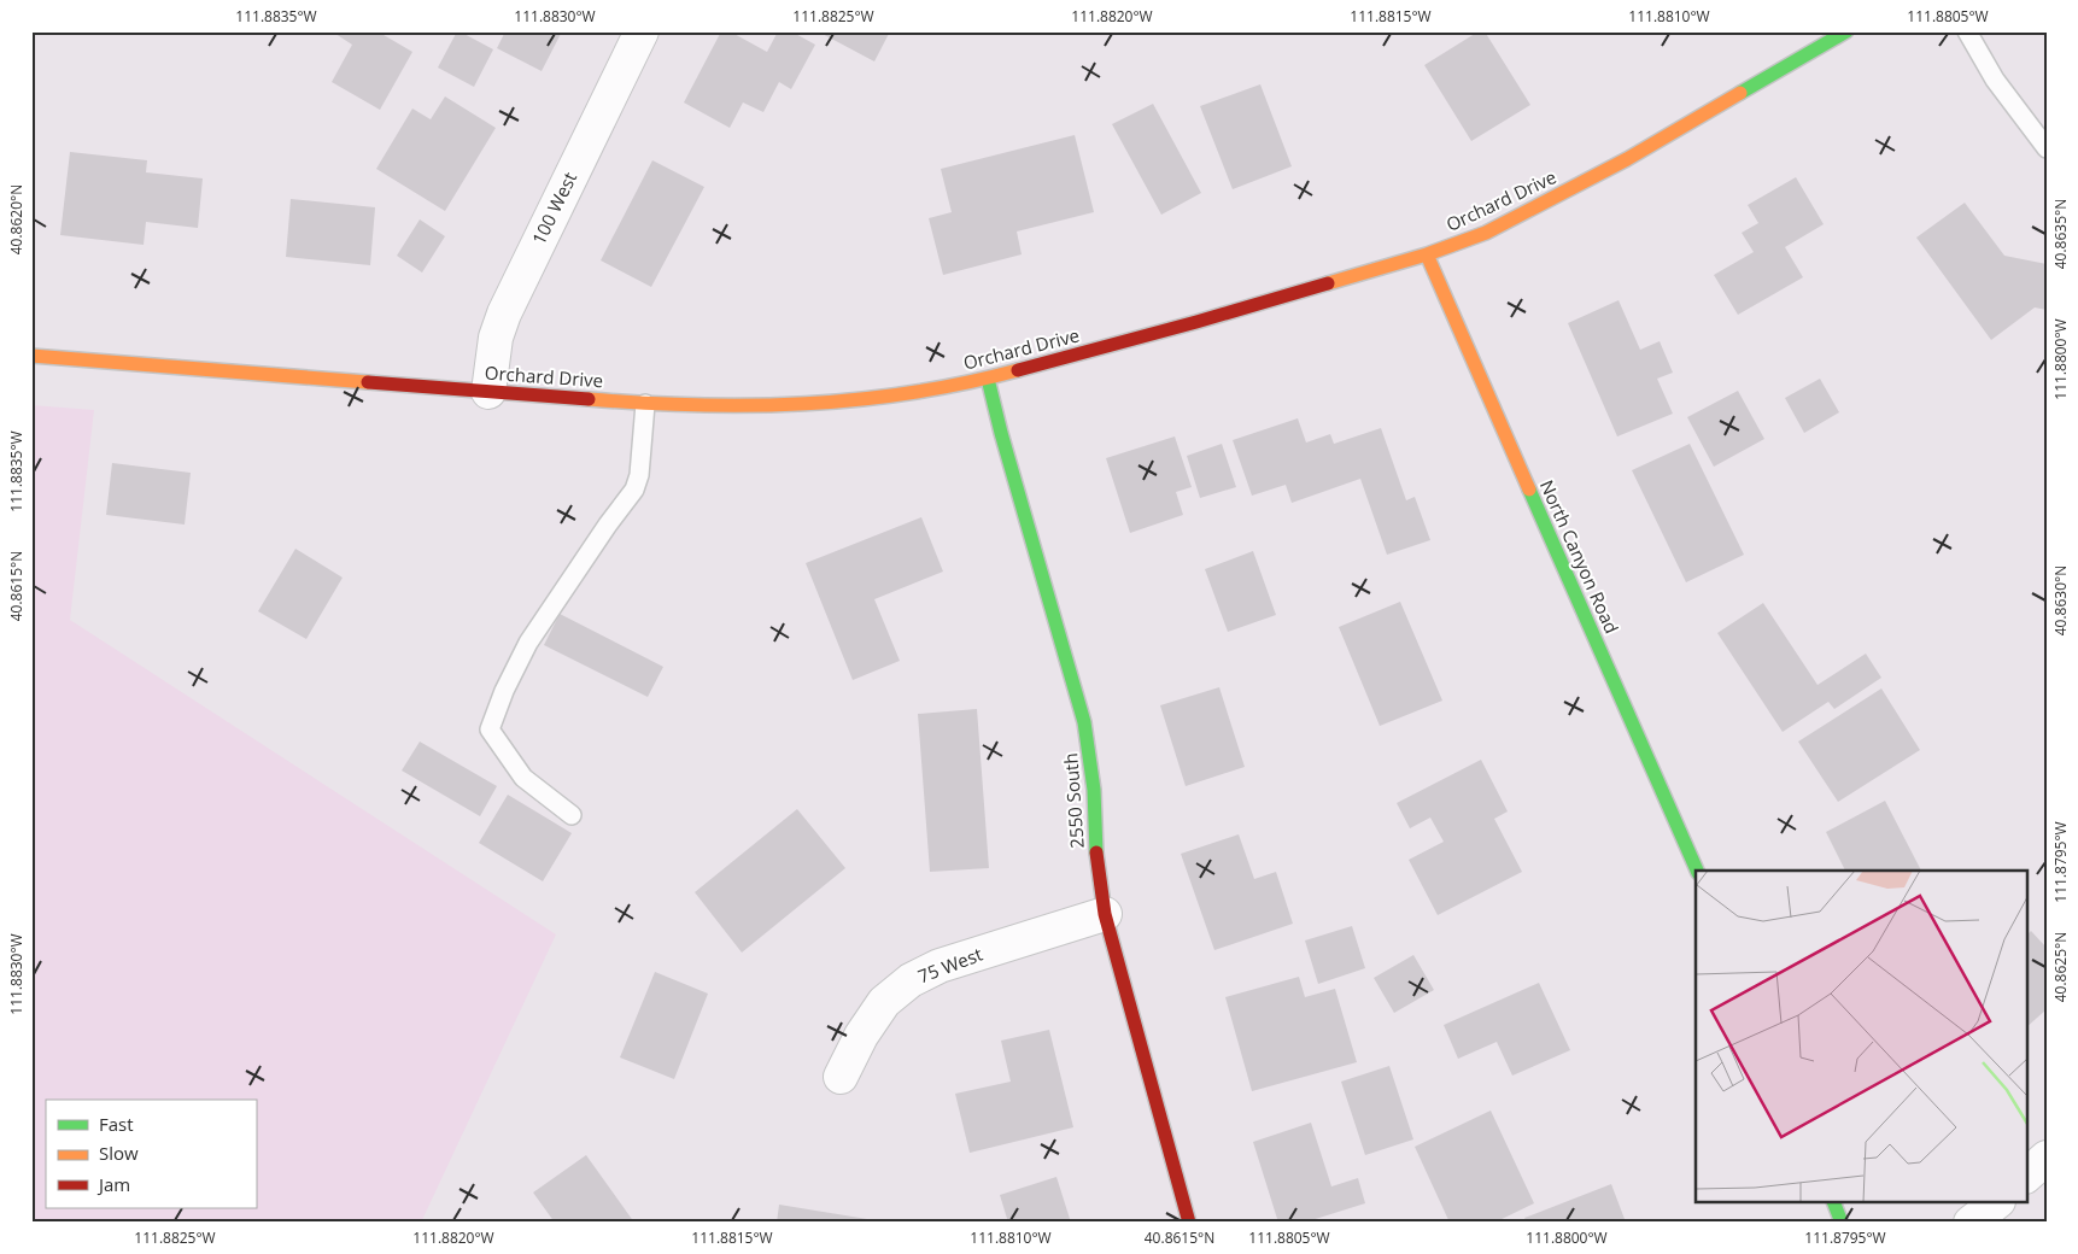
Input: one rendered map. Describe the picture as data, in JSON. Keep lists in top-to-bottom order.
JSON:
{
  "streets": {
    "main road": ["Orchard Drive", "North Canyon Road", "2550 South"],
    "street": ["100 West", "75 West"]
  },
  "crossings": [
    ["Orchard Drive", "100 West"],
    ["Orchard Drive", "North Canyon Road"],
    ["Orchard Drive", "2550 South"],
    ["2550 South", "75 West"]
  ],
  "legend": ["Fast", "Slow", "Jam"],
  "coordinates": [
    "111.8835°W",
    "111.8830°W",
    "111.8825°W",
    "111.8820°W",
    "111.8815°W",
    "111.8810°W",
    "111.8805°W",
    "40.8620°N",
    "40.8635°N",
    "111.8800°W",
    "40.8615°N",
    "40.8630°N",
    "111.8795°W",
    "40.8625°N"
  ]
}
